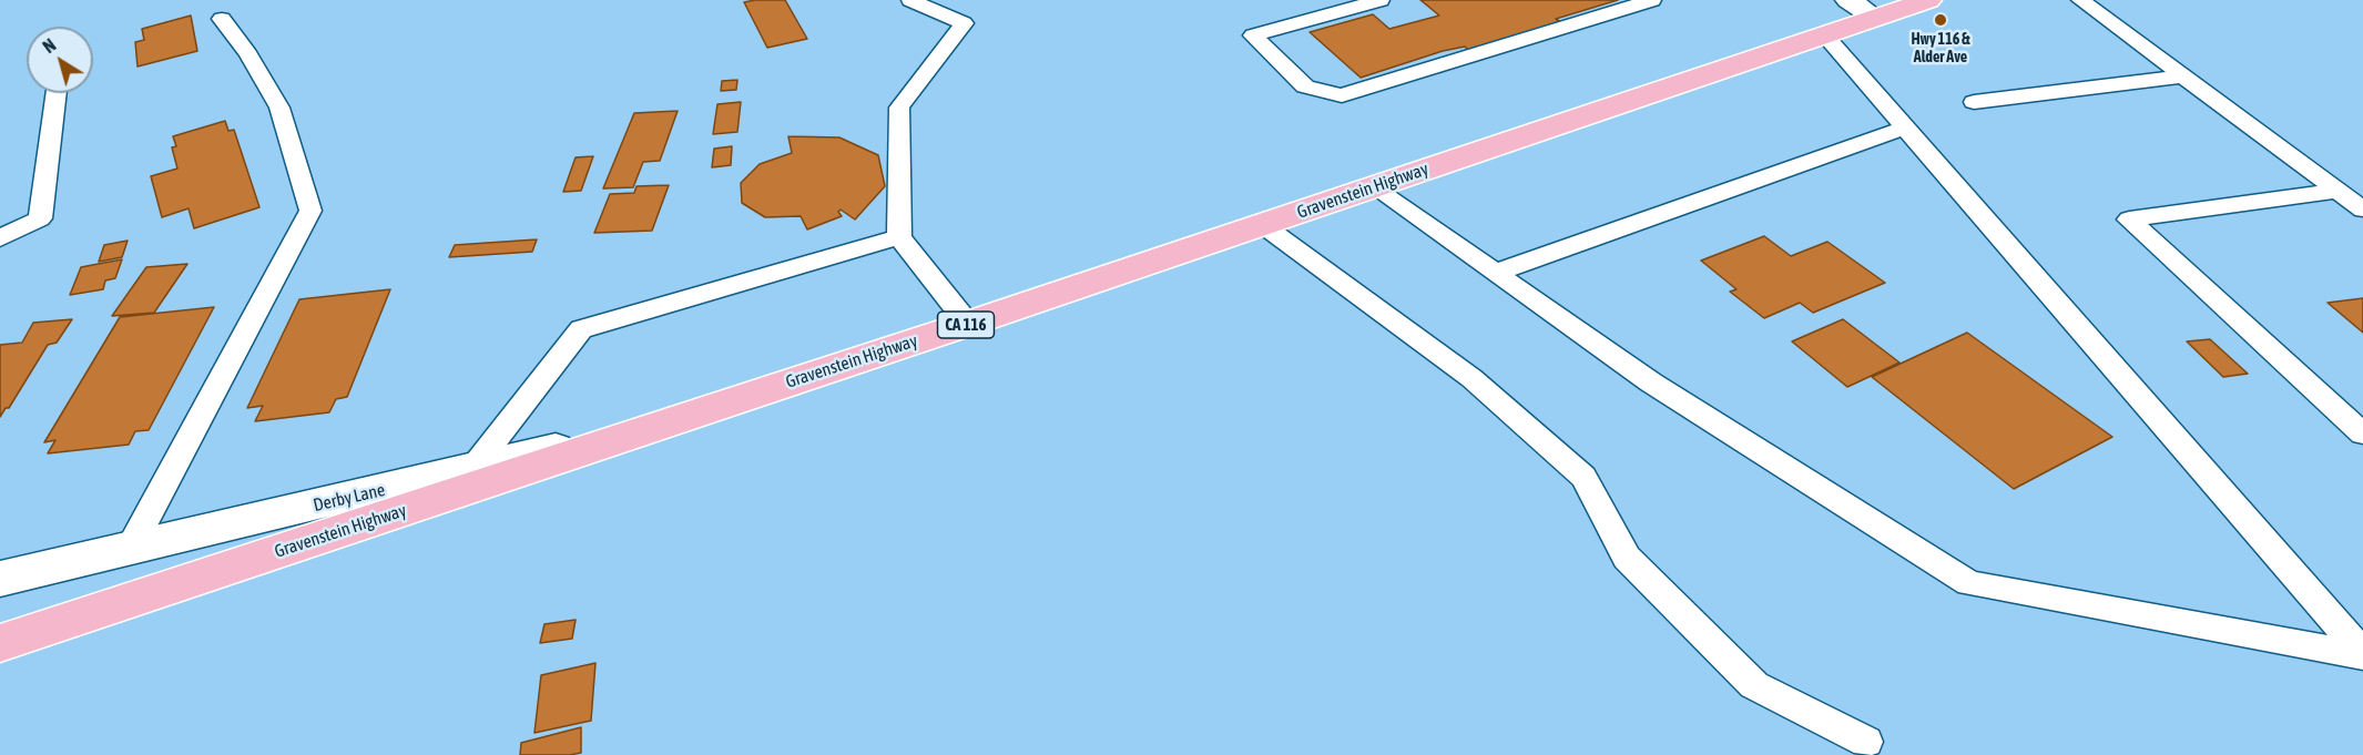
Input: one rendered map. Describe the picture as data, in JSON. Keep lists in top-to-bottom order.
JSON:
{
  "streets": {
    "main road": ["Gravenstein Highway", "CA 116"],
    "street": ["Derby Lane"]
  },
  "crossings": [
    ["Gravenstein Highway", "Derby Lane"]
  ],
  "places": ["Hwy 116 & Alder Ave"],
  "north": "top left"
}
